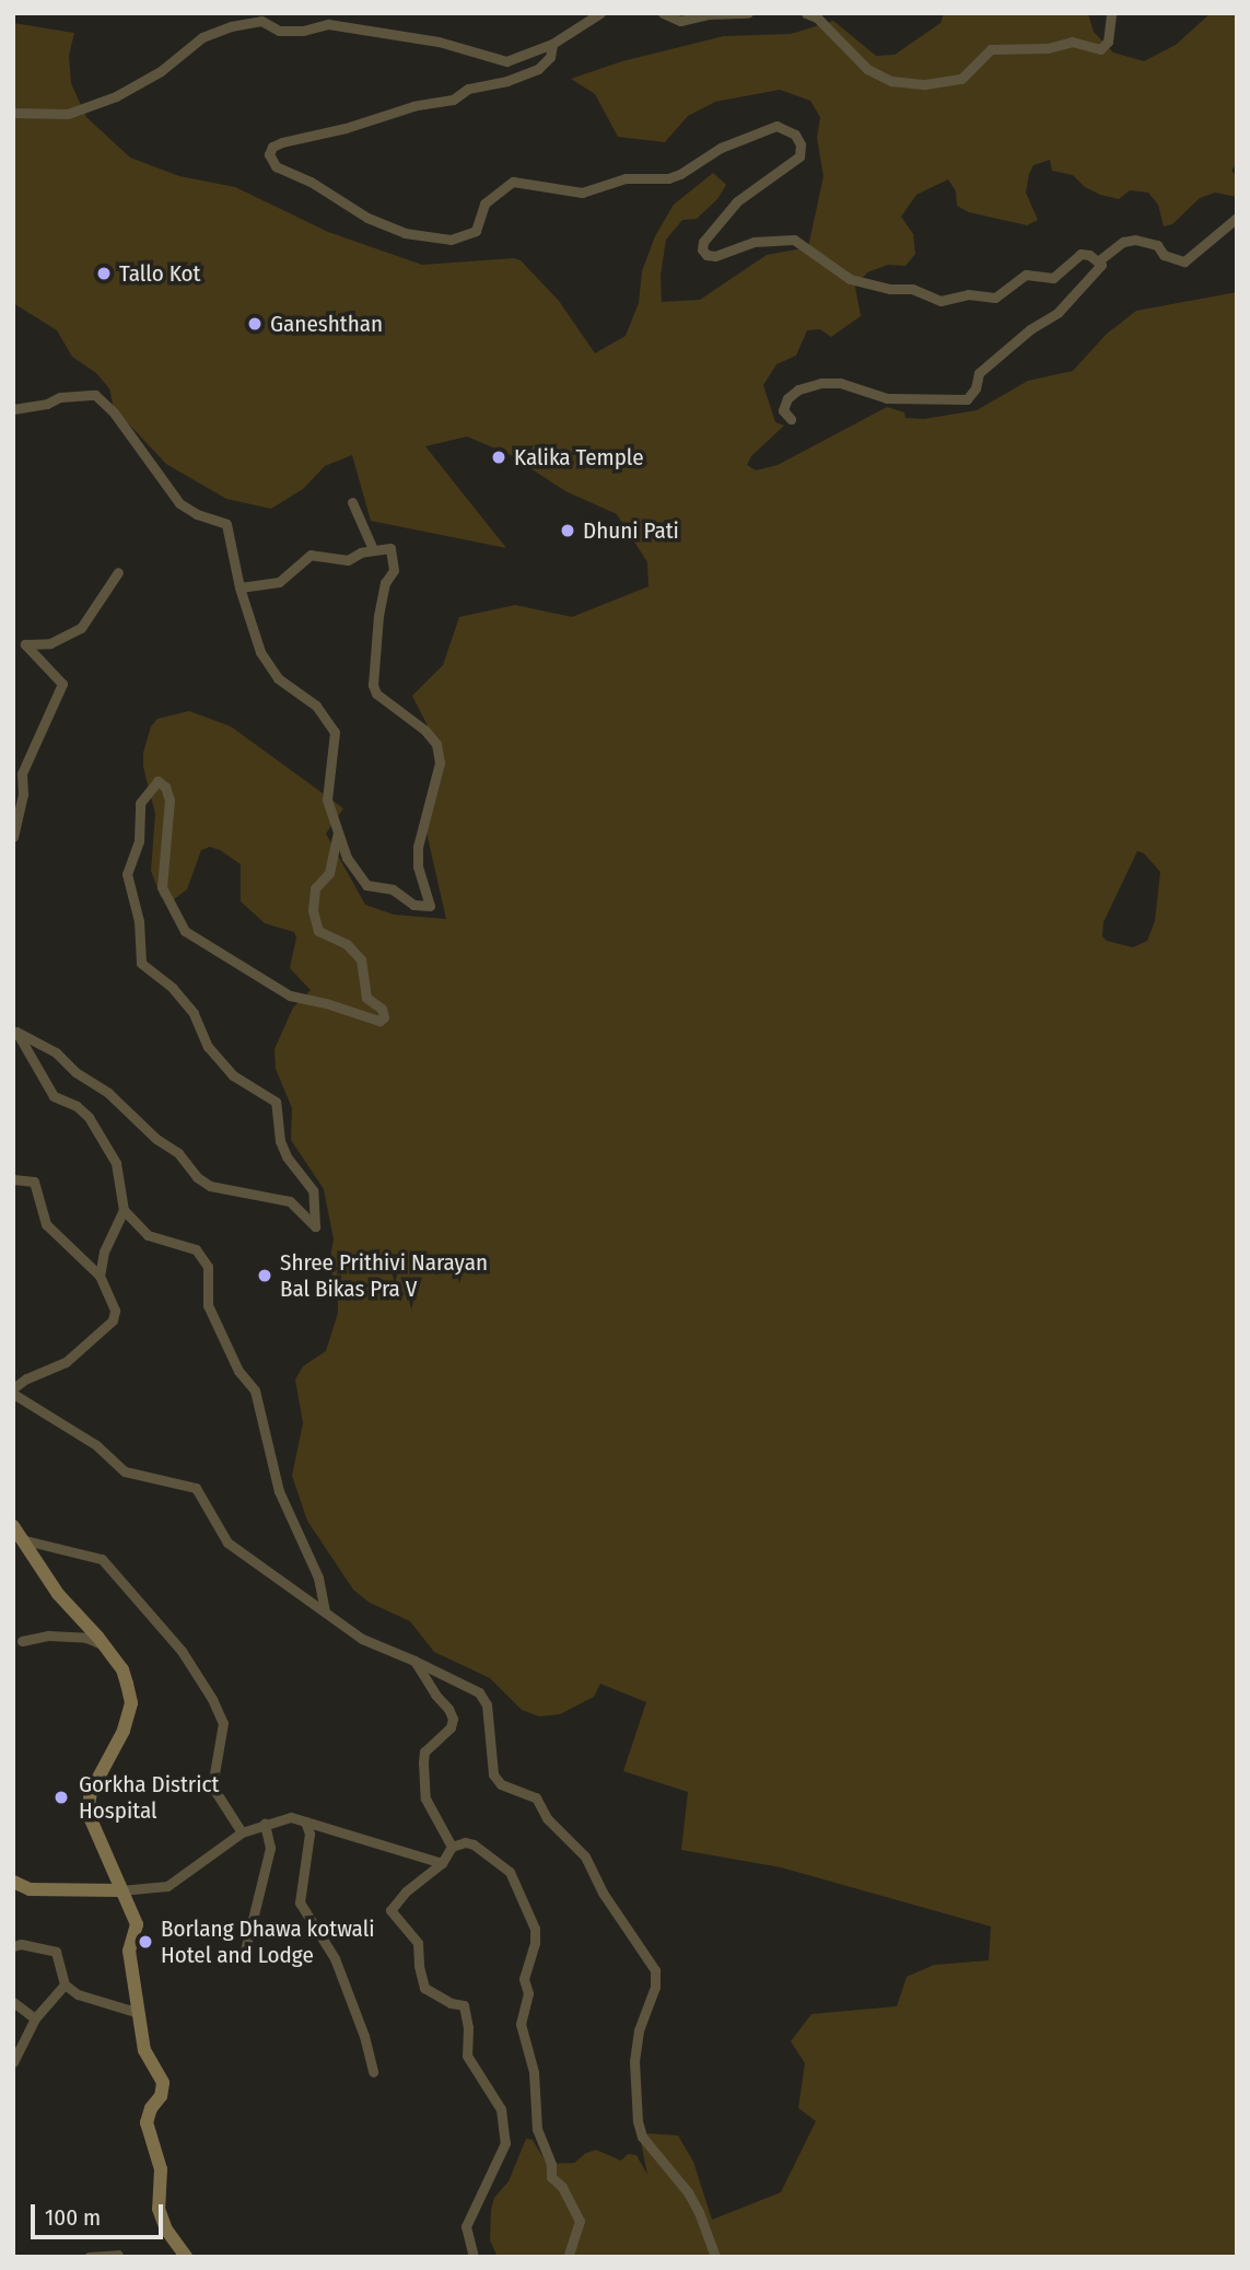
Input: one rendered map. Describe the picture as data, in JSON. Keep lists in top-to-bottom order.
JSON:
{
  "places": [
    "Tallo Kot",
    "Ganeshthan",
    "Kalika Temple",
    "Dhuni Pati",
    "Shree Prithivi Narayan Bal Bikas Pra V",
    "Gorkha District Hospital",
    "Borlang Dhawa kotwali Hotel and Lodge"
  ],
  "scale_bar": "100 m"
}
